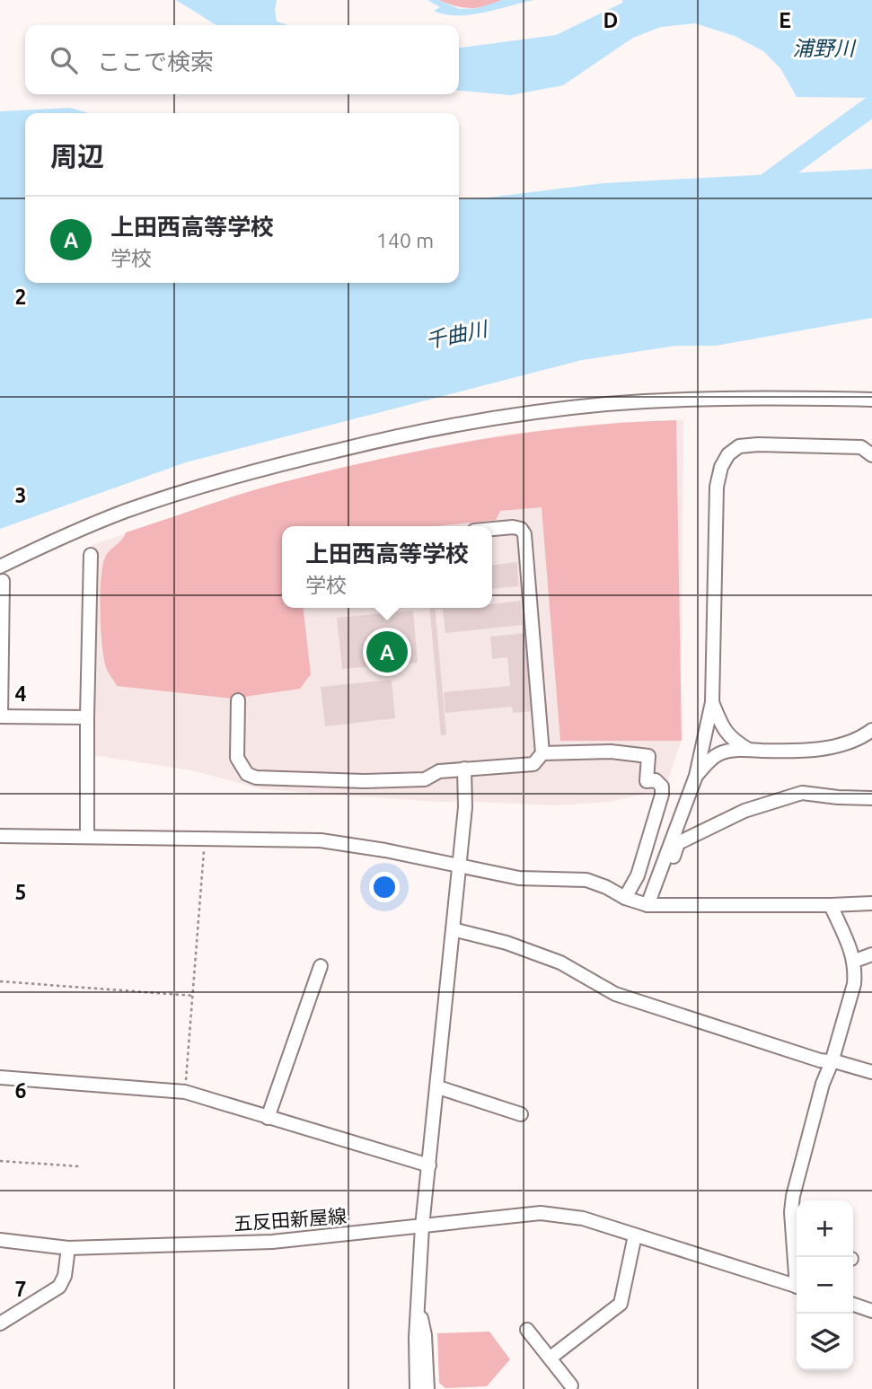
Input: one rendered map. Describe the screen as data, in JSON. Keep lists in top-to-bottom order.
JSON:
{
  "streets": {
    "street": ["五反田新屋線"]
  },
  "water": ["浦野川", "千曲川"],
  "page": {
    "search": "ここで検索",
    "heading": "周辺",
    "list": [
      {
        "mark": "A",
        "name": "上田西高等学校",
        "note": "学校",
        "value": "140 m"
      }
    ],
    "popup": ["上田西高等学校", "学校"],
    "pins": "A",
    "map_buttons": ["+", "−"]
  },
  "grid": {
    "columns": ["D", "E"],
    "rows": [
      "2",
      "3",
      "4",
      "5",
      "6",
      "7"
    ]
  }
}
